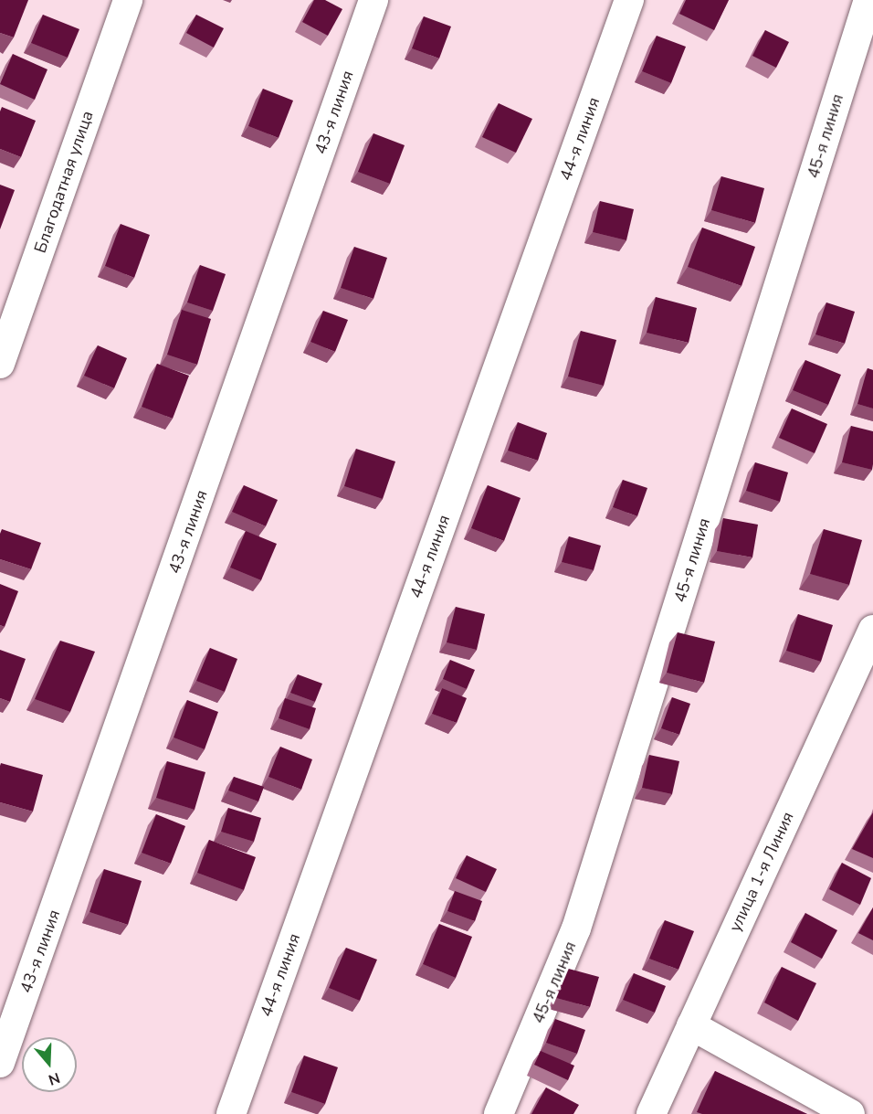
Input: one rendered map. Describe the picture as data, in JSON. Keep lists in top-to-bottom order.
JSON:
{
  "streets": {
    "street": [
      "43-я линия",
      "45-я линия",
      "44-я линия",
      "Благодатная улица",
      "улица 1-я Линия"
    ]
  },
  "north": "bottom"
}
